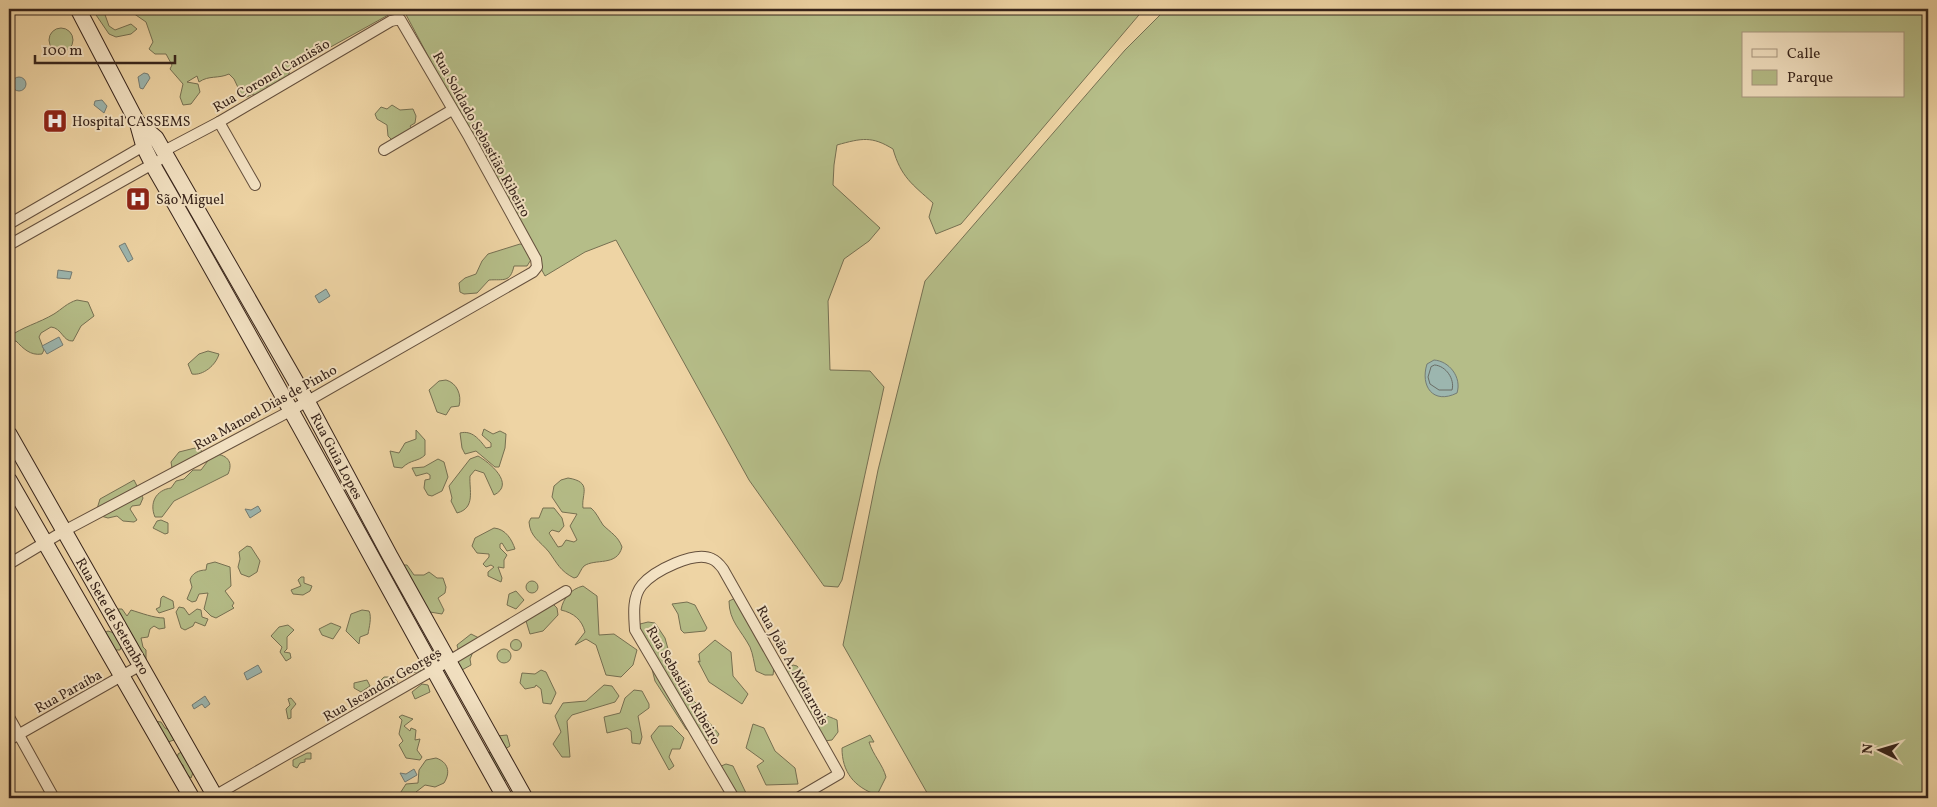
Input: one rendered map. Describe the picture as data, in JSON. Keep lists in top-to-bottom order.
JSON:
{
  "streets": {
    "main road": ["Rua Guia Lopes", "Rua Sete de Setembro"],
    "street": [
      "Rua Coronel Camisão",
      "Rua Soldado Sebastião Ribeiro",
      "Rua Manoel Dias de Pinho",
      "Rua João A. Motarrois",
      "Rua Iscandor Georges",
      "Rua Sebastião Ribeiro",
      "Rua Paraíba"
    ]
  },
  "crossings": [
    ["Rua Coronel Camisão", "Rua Soldado Sebastião Ribeiro"],
    ["Rua Coronel Camisão", "Rua Guia Lopes"],
    ["Rua Soldado Sebastião Ribeiro", "Rua Manoel Dias de Pinho"],
    ["Rua Manoel Dias de Pinho", "Rua Guia Lopes"],
    ["Rua Manoel Dias de Pinho", "Rua Sete de Setembro"],
    ["Rua Guia Lopes", "Rua Iscandor Georges"],
    ["Rua Sete de Setembro", "Rua Iscandor Georges"],
    ["Rua Sete de Setembro", "Rua Paraíba"],
    ["Rua João A. Motarrois", "Rua Sebastião Ribeiro"]
  ],
  "places": {
    "hospital": ["Hospital CASSEMS", "São Miguel"]
  },
  "legend": ["Calle", "Parque"],
  "scale_bar": "100 m",
  "north": "left"
}
